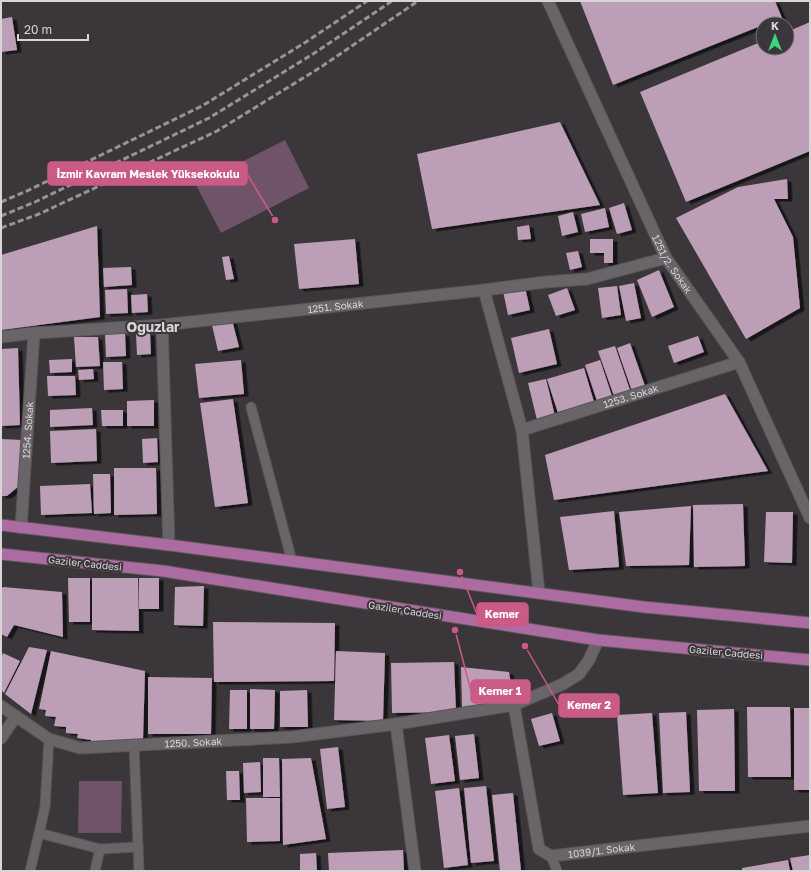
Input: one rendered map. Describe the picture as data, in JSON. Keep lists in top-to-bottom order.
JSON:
{
  "streets": {
    "main road": ["Gaziler Caddesi"],
    "street": [
      "1251/2. Sokak",
      "1251. Sokak",
      "1253. Sokak",
      "1254. Sokak",
      "1250. Sokak",
      "1039/1. Sokak"
    ]
  },
  "crossings": [
    ["1251/2. Sokak", "1251. Sokak"],
    ["1251/2. Sokak", "1253. Sokak"],
    ["1251. Sokak", "1254. Sokak"],
    ["Gaziler Caddesi", "1250. Sokak"]
  ],
  "districts": ["Oğuzlar"],
  "places": [
    "İzmir Kavram Meslek Yüksekokulu",
    "Kemer",
    "Kemer 1",
    "Kemer 2"
  ],
  "scale_bar": "20 m",
  "north": "top"
}
